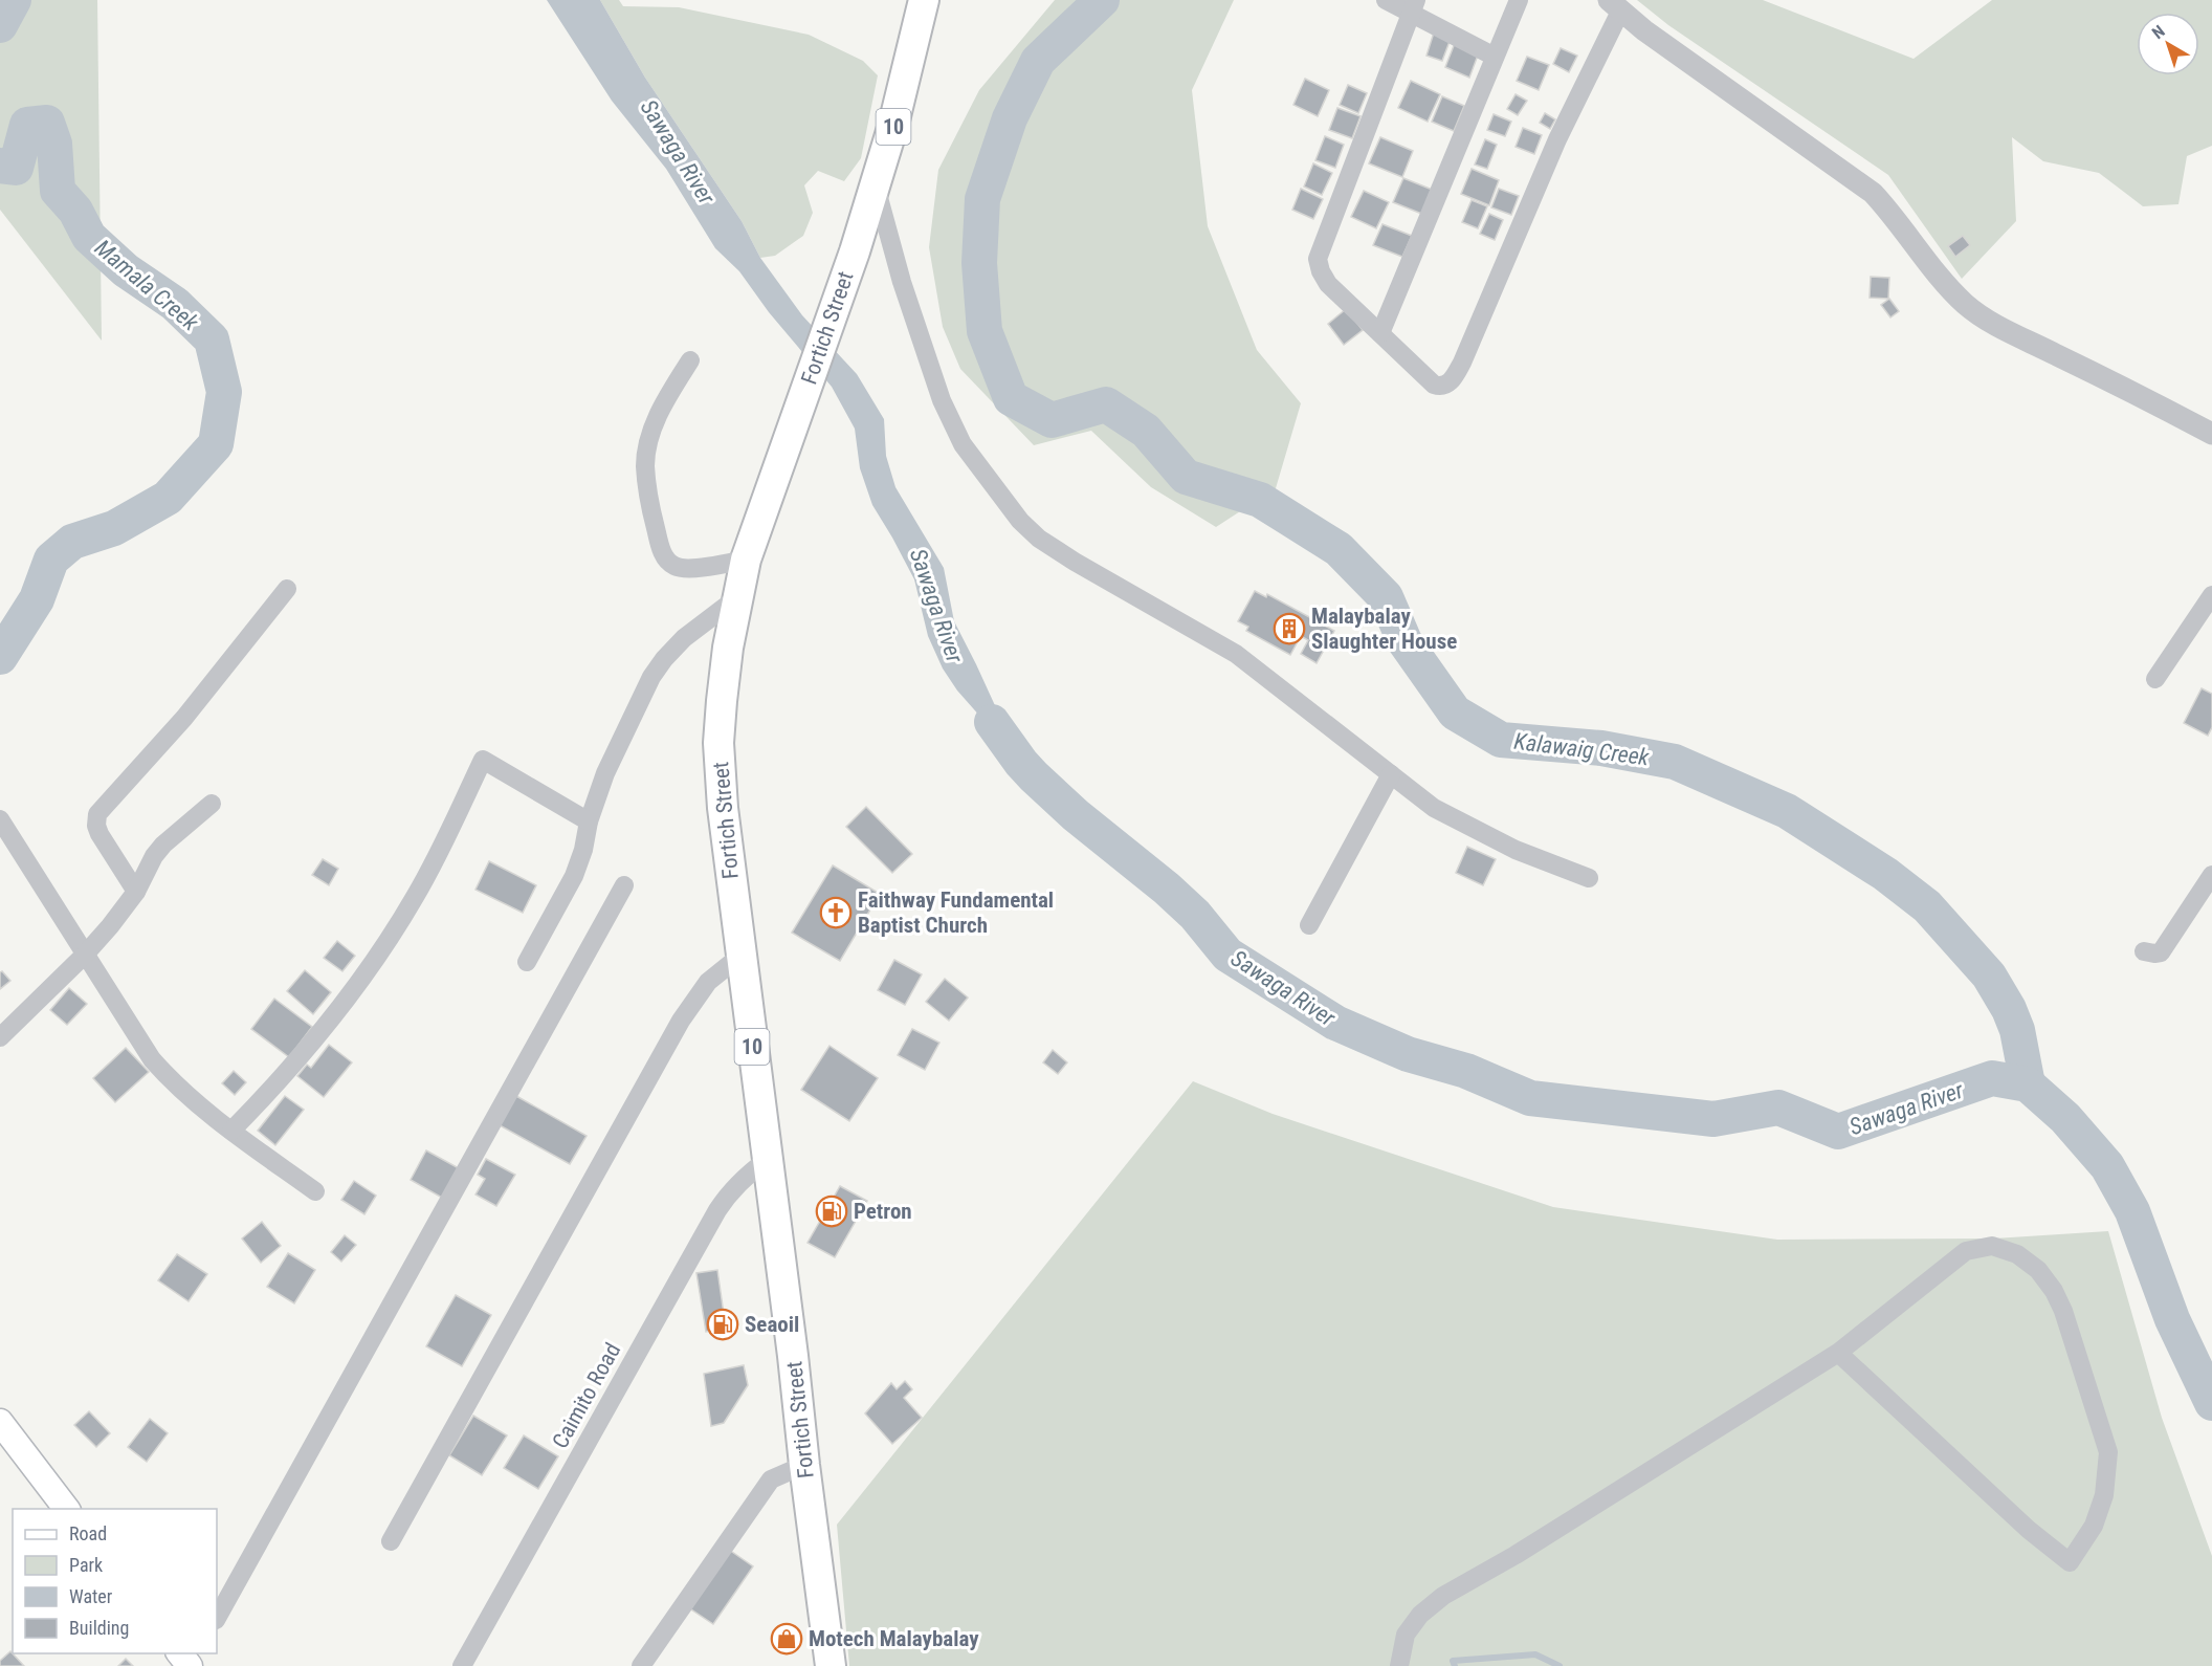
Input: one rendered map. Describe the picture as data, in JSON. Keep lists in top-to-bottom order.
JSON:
{
  "streets": {
    "highway": ["10", "Fortich Street"],
    "street": ["Caimito Road"]
  },
  "crossings": [
    ["Fortich Street", "Caimito Road"]
  ],
  "water": ["Sawaga River", "Mamala Creek", "Kalawaig Creek"],
  "places": {
    "building": ["Malaybalay Slaughter House"],
    "church": ["Faithway Fundamental Baptist Church"],
    "fuel station": ["Petron", "Seaoil"],
    "shop": ["Motech Malaybalay"]
  },
  "legend": [
    "Road",
    "Park",
    "Water",
    "Building"
  ],
  "north": "top left"
}
